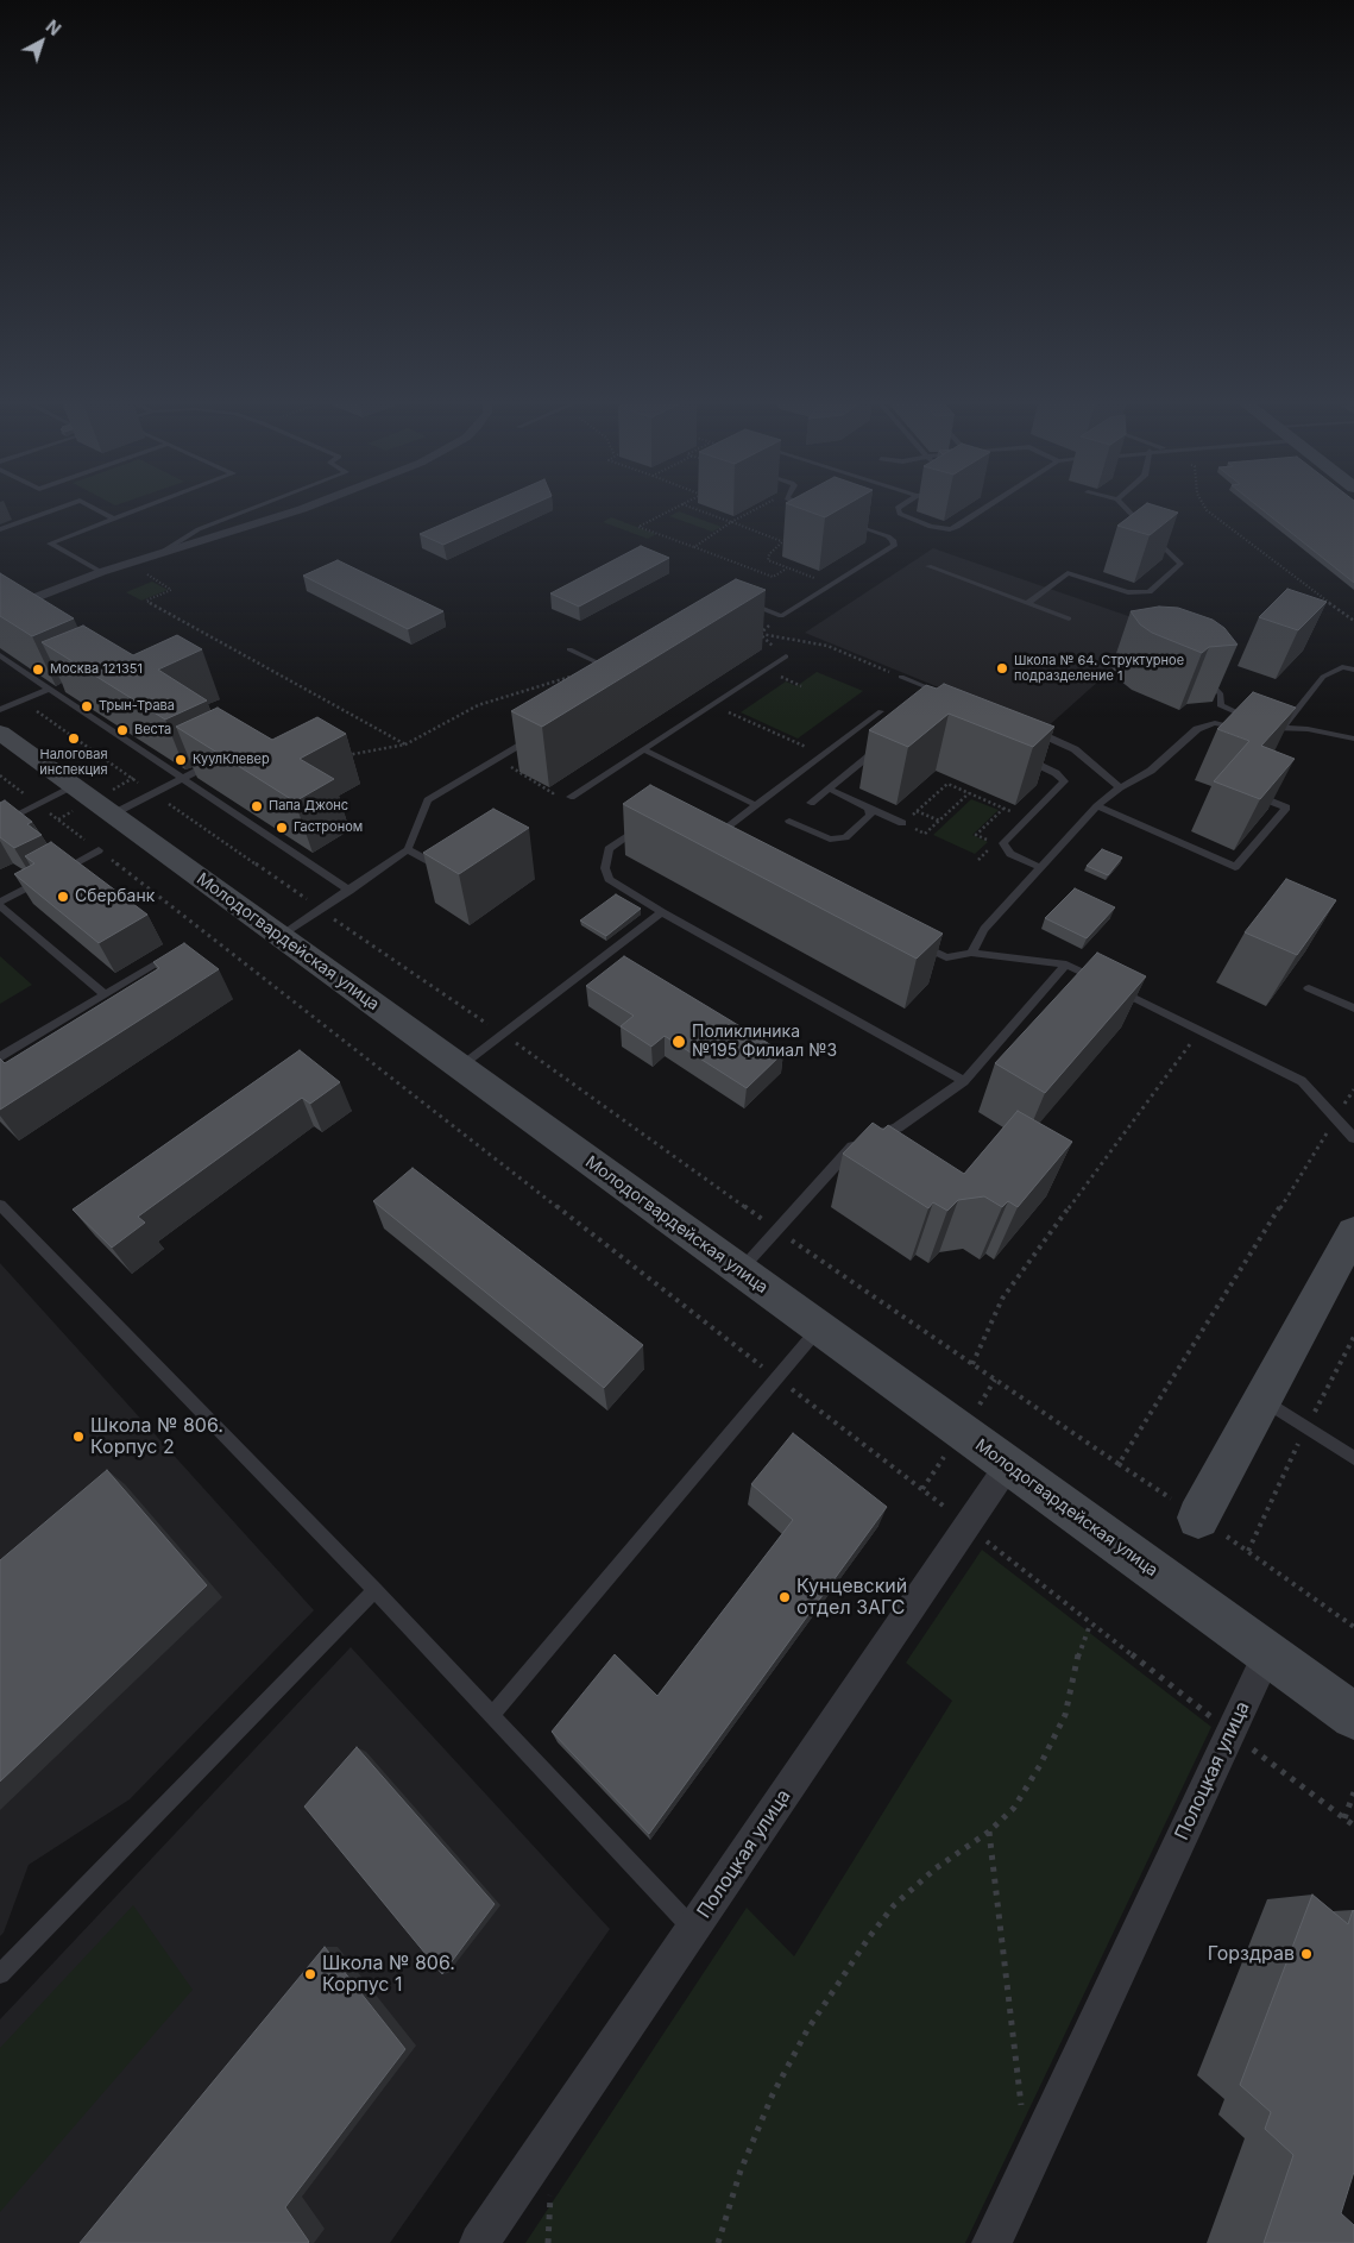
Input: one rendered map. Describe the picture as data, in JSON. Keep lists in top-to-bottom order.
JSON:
{
  "streets": {
    "street": ["Молодогвардейская улица", "Полоцкая улица"]
  },
  "crossings": [
    ["Молодогвардейская улица", "Полоцкая улица"]
  ],
  "places": [
    "Школа № 64. Структурное подразделение 1",
    "Москва 121351",
    "Трын-Трава",
    "Веста",
    "Налоговая инспекция",
    "КуулКлевер",
    "Папа Джонс",
    "Гастроном",
    "Сбербанк",
    "Поликлиника №195 Филиал №3",
    "Школа № 806. Корпус 2",
    "Кунцевский отдел ЗАГС",
    "Горздрав",
    "Школа № 806. Корпус 1"
  ],
  "north": "top right"
}
